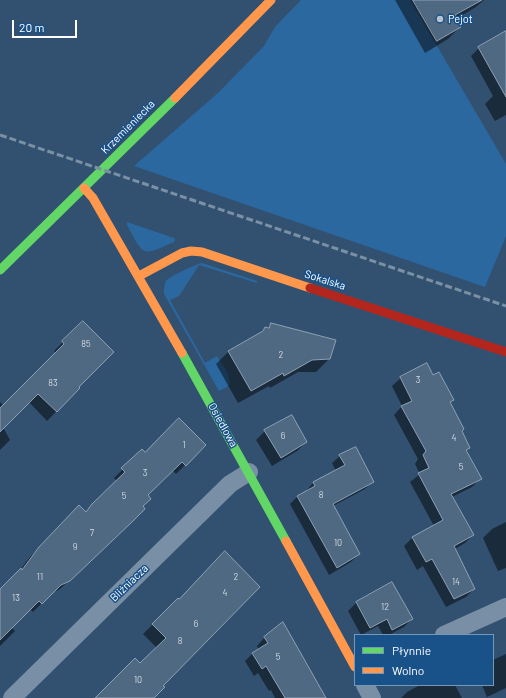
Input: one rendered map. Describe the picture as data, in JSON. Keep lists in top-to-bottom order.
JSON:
{
  "streets": {
    "street": [
      "Krzemieniecka",
      "Sokalska",
      "Osiedlowa",
      "Bliźniacza"
    ]
  },
  "crossings": [
    ["Krzemieniecka", "Osiedlowa"],
    ["Sokalska", "Osiedlowa"],
    ["Osiedlowa", "Bliźniacza"]
  ],
  "places": ["Pejot"],
  "house_numbers": [
    "85",
    "2",
    "3",
    "83",
    "6",
    "4",
    "1",
    "5",
    "3",
    "8",
    "5",
    "7",
    "10",
    "9",
    "11",
    "2",
    "14",
    "4",
    "13",
    "12",
    "6",
    "8",
    "5",
    "10"
  ],
  "legend": ["Płynnie", "Wolno"],
  "scale_bar": "20 m"
}
